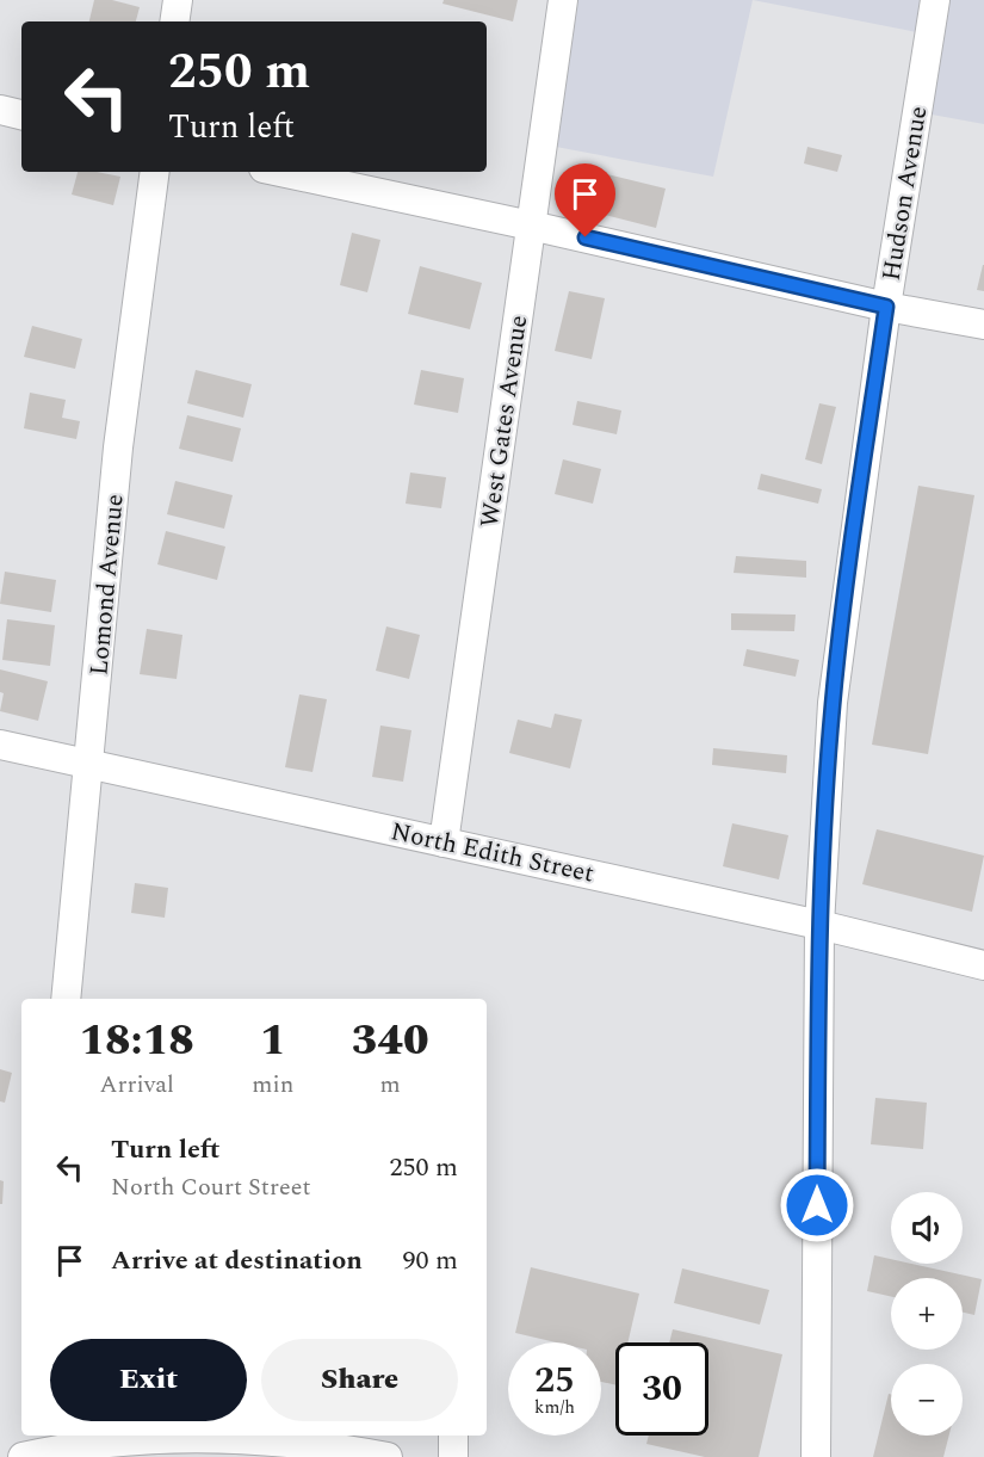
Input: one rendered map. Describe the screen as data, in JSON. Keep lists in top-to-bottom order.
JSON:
{
  "streets": {
    "street": [
      "Hudson Avenue",
      "West Gates Avenue",
      "Lomond Avenue",
      "North Edith Street"
    ]
  },
  "crossings": [
    ["Hudson Avenue", "North Edith Street"],
    ["West Gates Avenue", "North Edith Street"],
    ["Lomond Avenue", "North Edith Street"]
  ],
  "page": {
    "turn": ["250 m", "Turn left"],
    "eta": [
      "18:18",
      "Arrival",
      "1",
      "min",
      "340",
      "m"
    ],
    "list": [
      {
        "name": "Turn left",
        "note": "North Court Street",
        "value": "250 m"
      },
      {
        "name": "Arrive at destination",
        "value": "90 m"
      }
    ],
    "map_buttons": ["+", "−"],
    "buttons": ["Exit", "Share"],
    "speed": "25 km/h",
    "limit": "30"
  }
}
